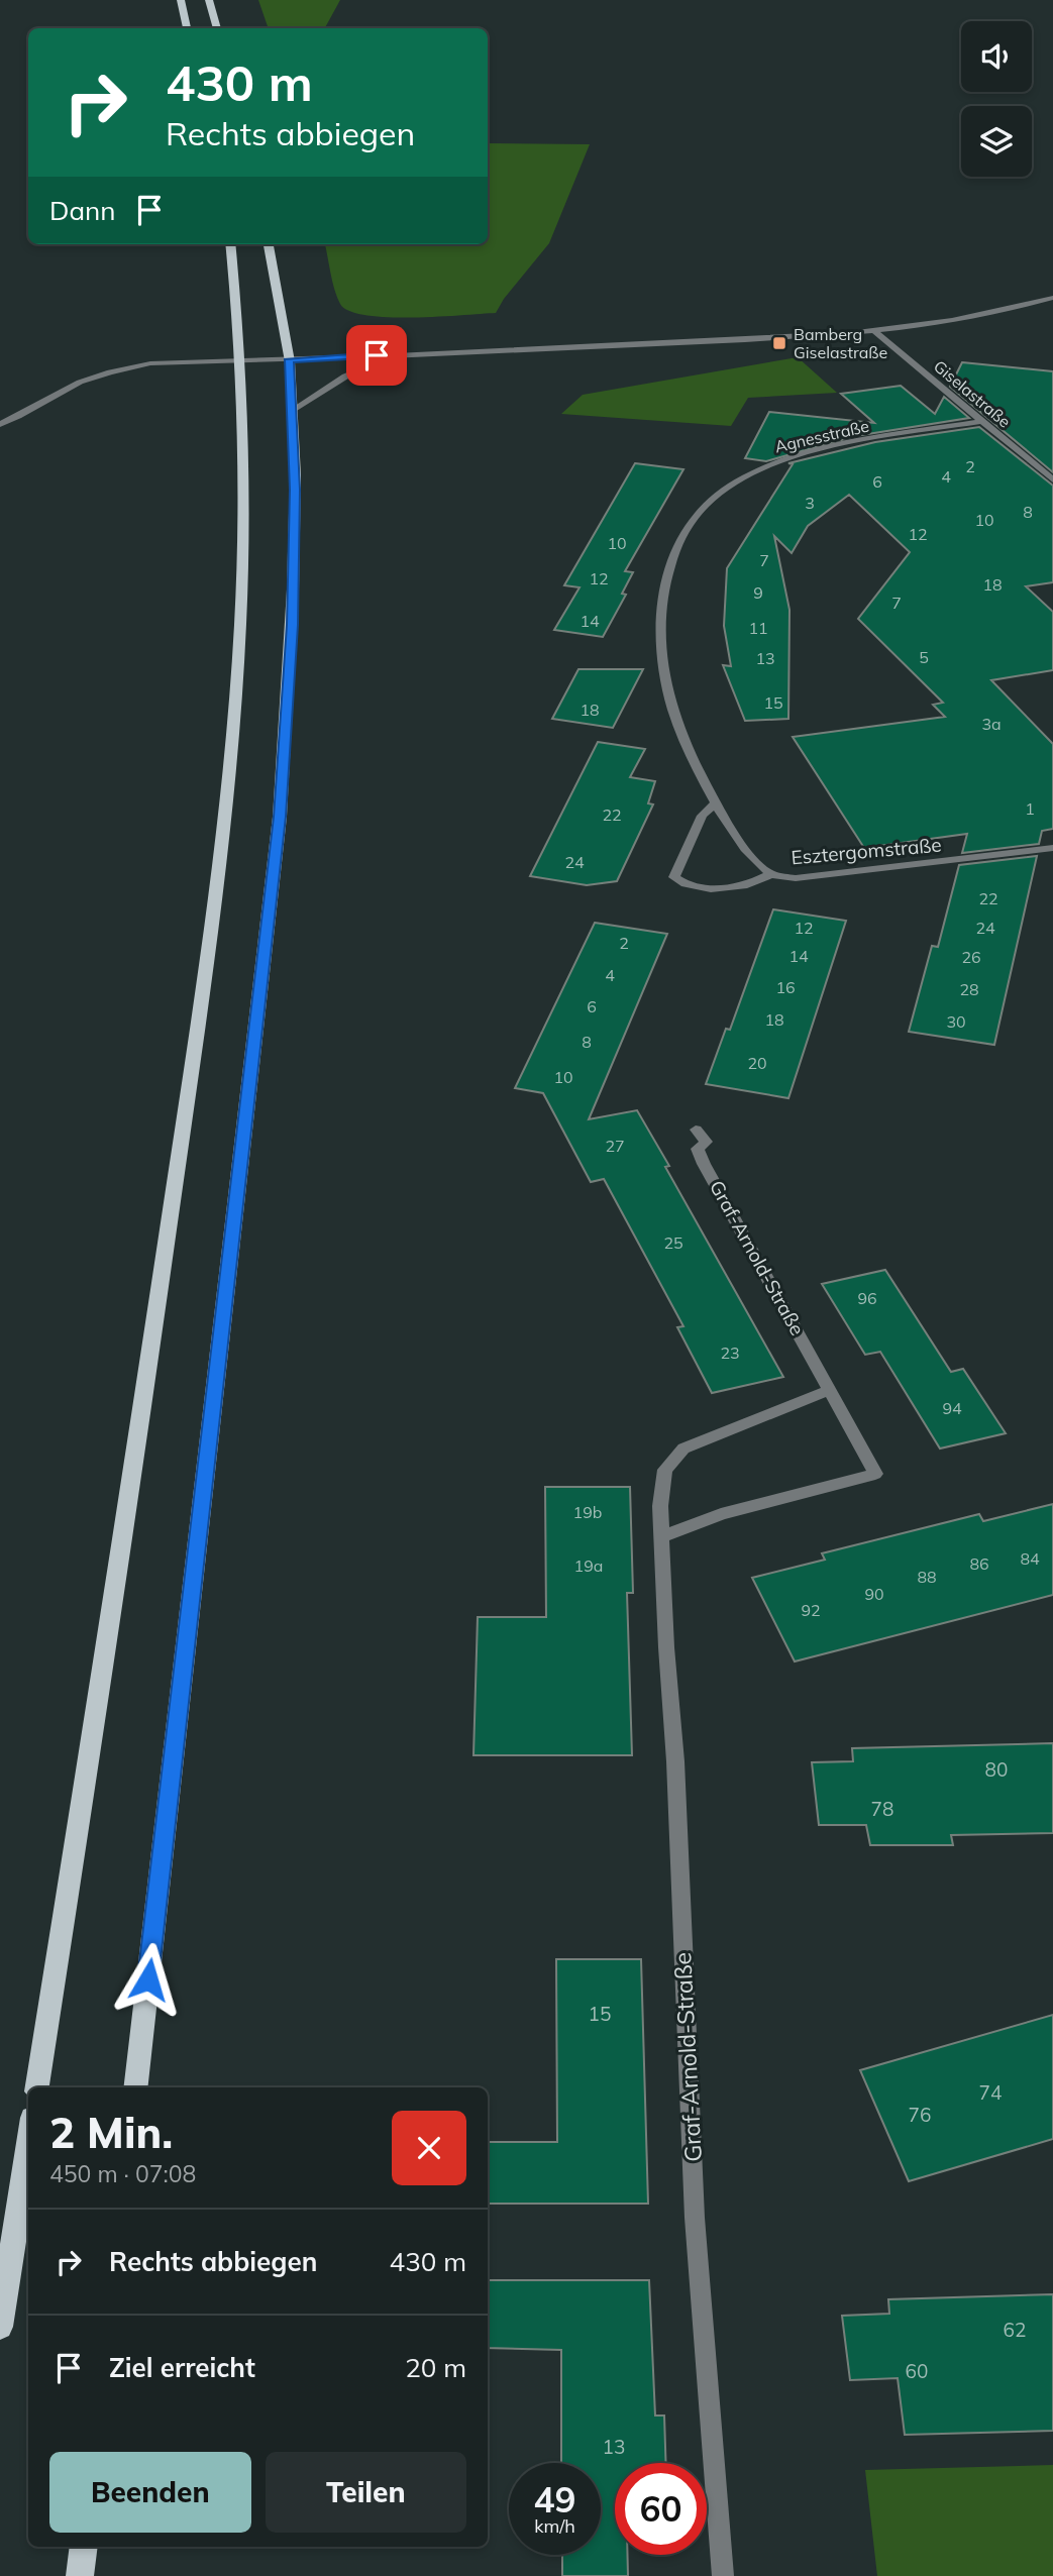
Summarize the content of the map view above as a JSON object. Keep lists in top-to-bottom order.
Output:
{
  "streets": {
    "street": [
      "Giselastraße",
      "Agnesstraße",
      "Esztergomstraße",
      "Graf-Arnold-Straße"
    ]
  },
  "crossings": [
    ["Giselastraße", "Agnesstraße"],
    ["Agnesstraße", "Esztergomstraße"]
  ],
  "places": {
    "transit": ["Bamberg Giselastraße"]
  },
  "house_numbers": [
    "2",
    "4",
    "6",
    "3",
    "8",
    "10",
    "12",
    "10",
    "7",
    "12",
    "18",
    "9",
    "7",
    "14",
    "11",
    "5",
    "13",
    "15",
    "18",
    "3a",
    "1",
    "22",
    "24",
    "22",
    "12",
    "24",
    "2",
    "14",
    "26",
    "4",
    "16",
    "28",
    "6",
    "18",
    "30",
    "8",
    "20",
    "10",
    "27",
    "25",
    "96",
    "23",
    "94",
    "19b",
    "84",
    "86",
    "19a",
    "88",
    "90",
    "92",
    "80",
    "78",
    "15",
    "74",
    "76",
    "62",
    "60",
    "13"
  ],
  "page": {
    "turn": ["430 m", "Rechts abbiegen"],
    "then": "Dann",
    "heading": ["2 Min.", "450 m · 07:08"],
    "list": [
      {
        "name": "Rechts abbiegen",
        "value": "430 m"
      },
      {
        "name": "Ziel erreicht",
        "value": "20 m"
      }
    ],
    "buttons": ["Beenden", "Teilen"],
    "speed": "49 km/h",
    "limit": "60"
  }
}
